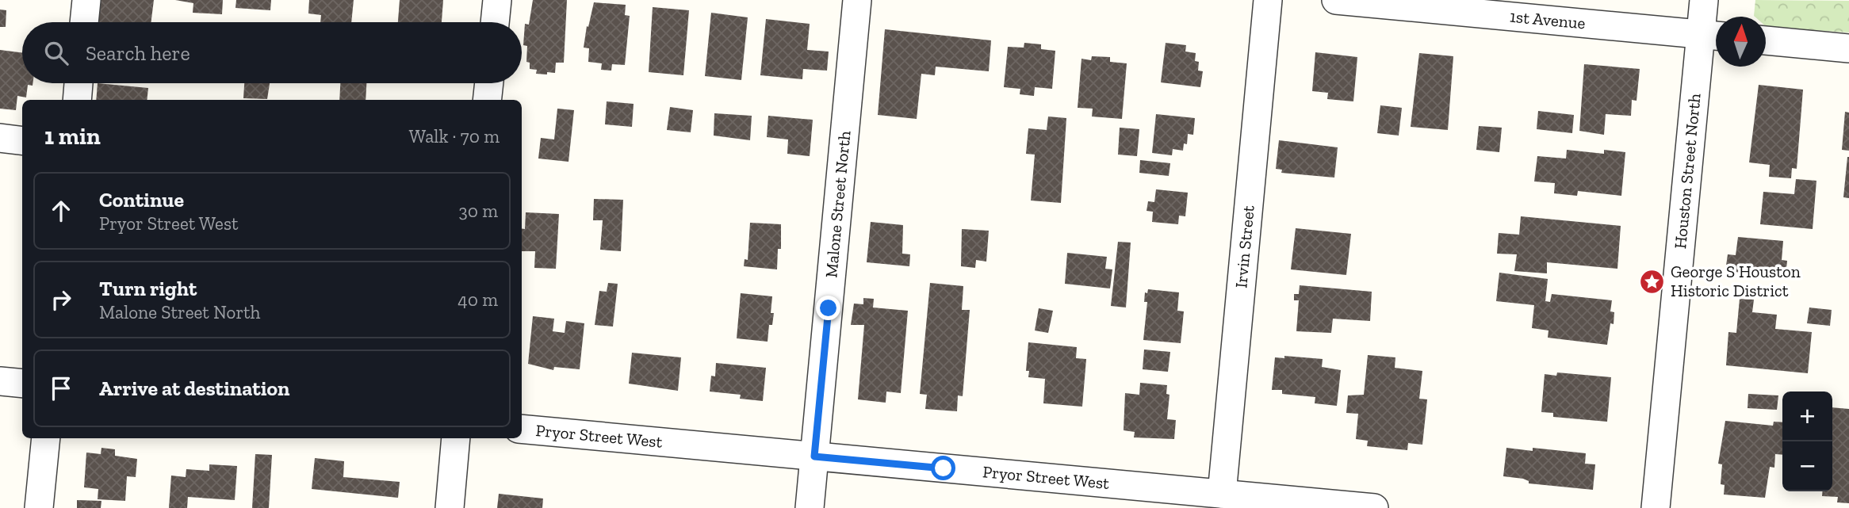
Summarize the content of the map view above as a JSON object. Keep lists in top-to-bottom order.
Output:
{
  "streets": {
    "street": [
      "1st Avenue",
      "Houston Street North",
      "Malone Street North",
      "Irvin Street",
      "Pryor Street West"
    ]
  },
  "crossings": [
    ["1st Avenue", "Houston Street North"],
    ["Malone Street North", "Pryor Street West"],
    ["Irvin Street", "Pryor Street West"]
  ],
  "places": {
    "place": ["George S Houston Historic District"]
  },
  "north": "top",
  "page": {
    "search": "Search here",
    "heading": ["1 min", "Walk · 70 m"],
    "list": [
      ["Continue", "Pryor Street West", "30 m"],
      ["Turn right", "Malone Street North", "40 m"],
      "Arrive at destination"
    ],
    "map_buttons": ["+", "−"]
  }
}
